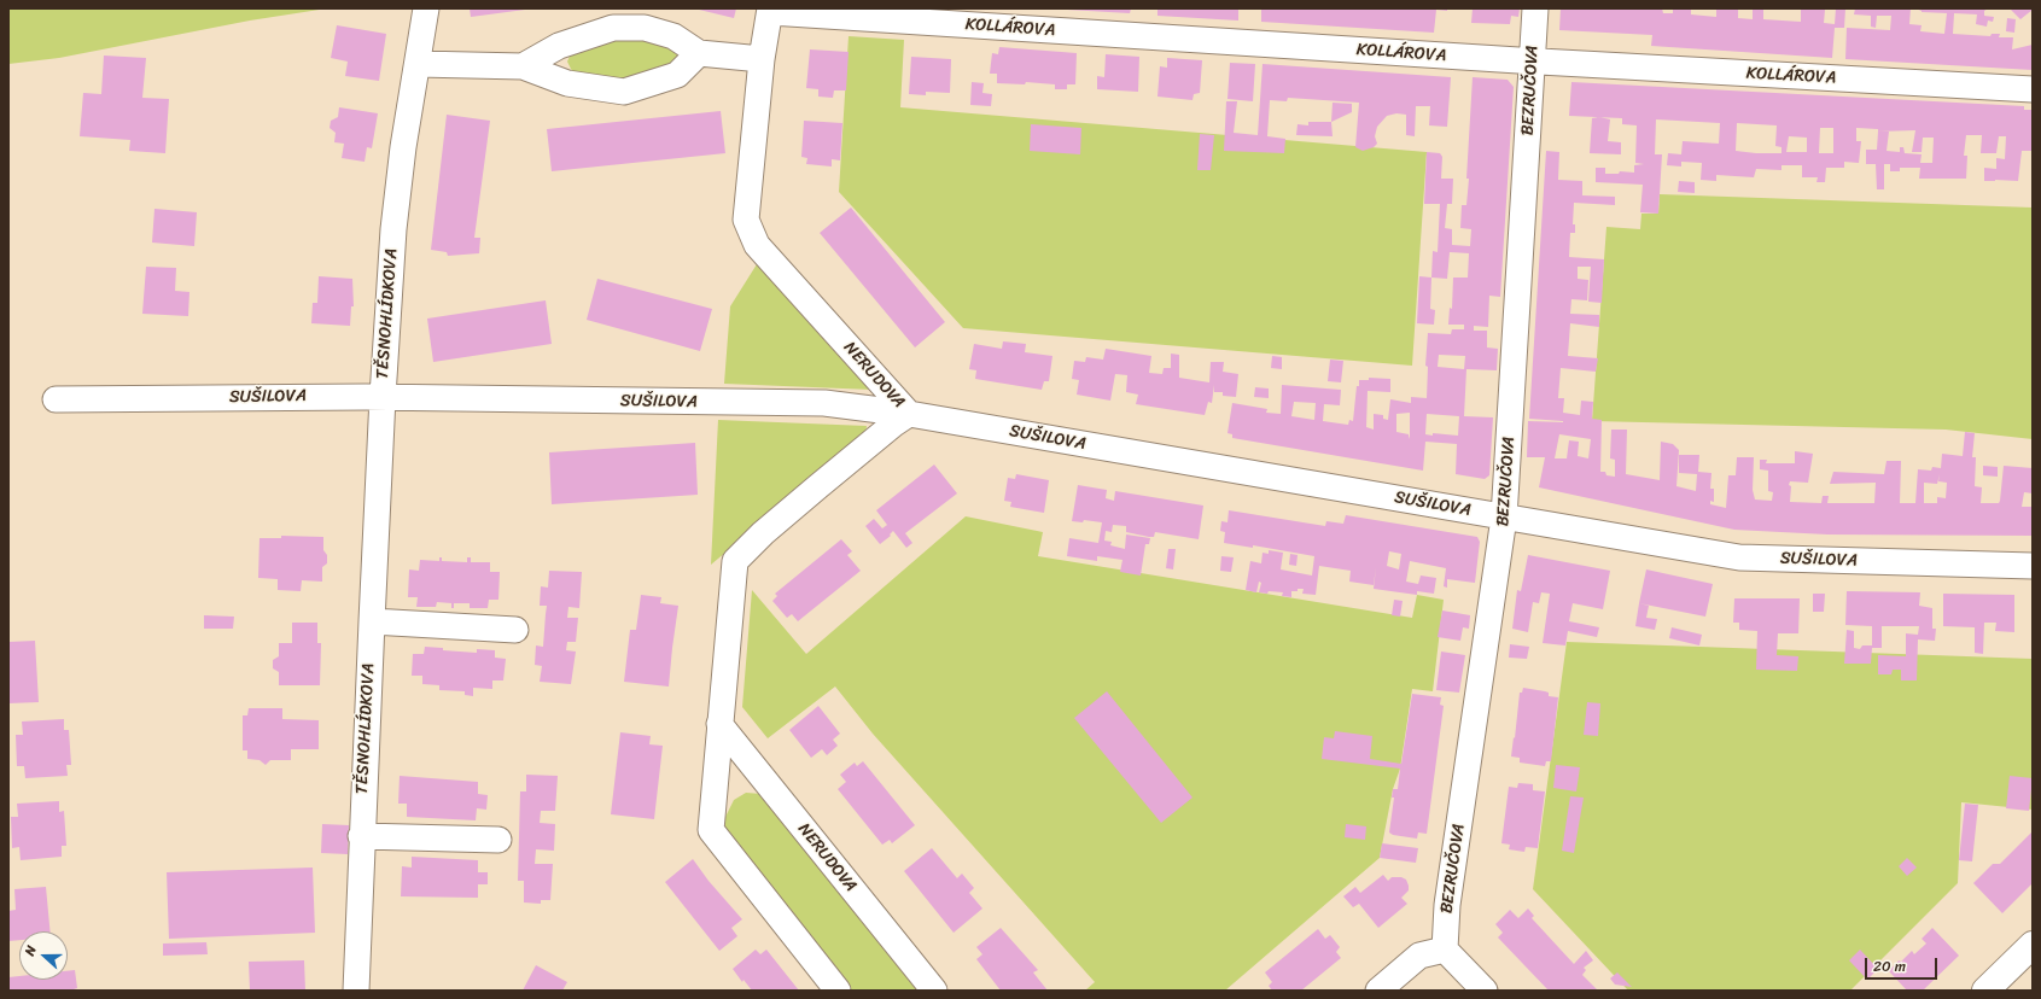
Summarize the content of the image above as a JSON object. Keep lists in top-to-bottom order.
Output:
{
  "streets": {
    "street": [
      "KOLLÁROVA",
      "BEZRUČOVA",
      "TĚSNOHLÍDKOVA",
      "NERUDOVA",
      "SUŠILOVA"
    ]
  },
  "crossings": [
    ["KOLLÁROVA", "BEZRUČOVA"],
    ["KOLLÁROVA", "NERUDOVA"],
    ["BEZRUČOVA", "SUŠILOVA"],
    ["TĚSNOHLÍDKOVA", "SUŠILOVA"],
    ["NERUDOVA", "SUŠILOVA"]
  ],
  "scale_bar": "20 m",
  "north": "left"
}
